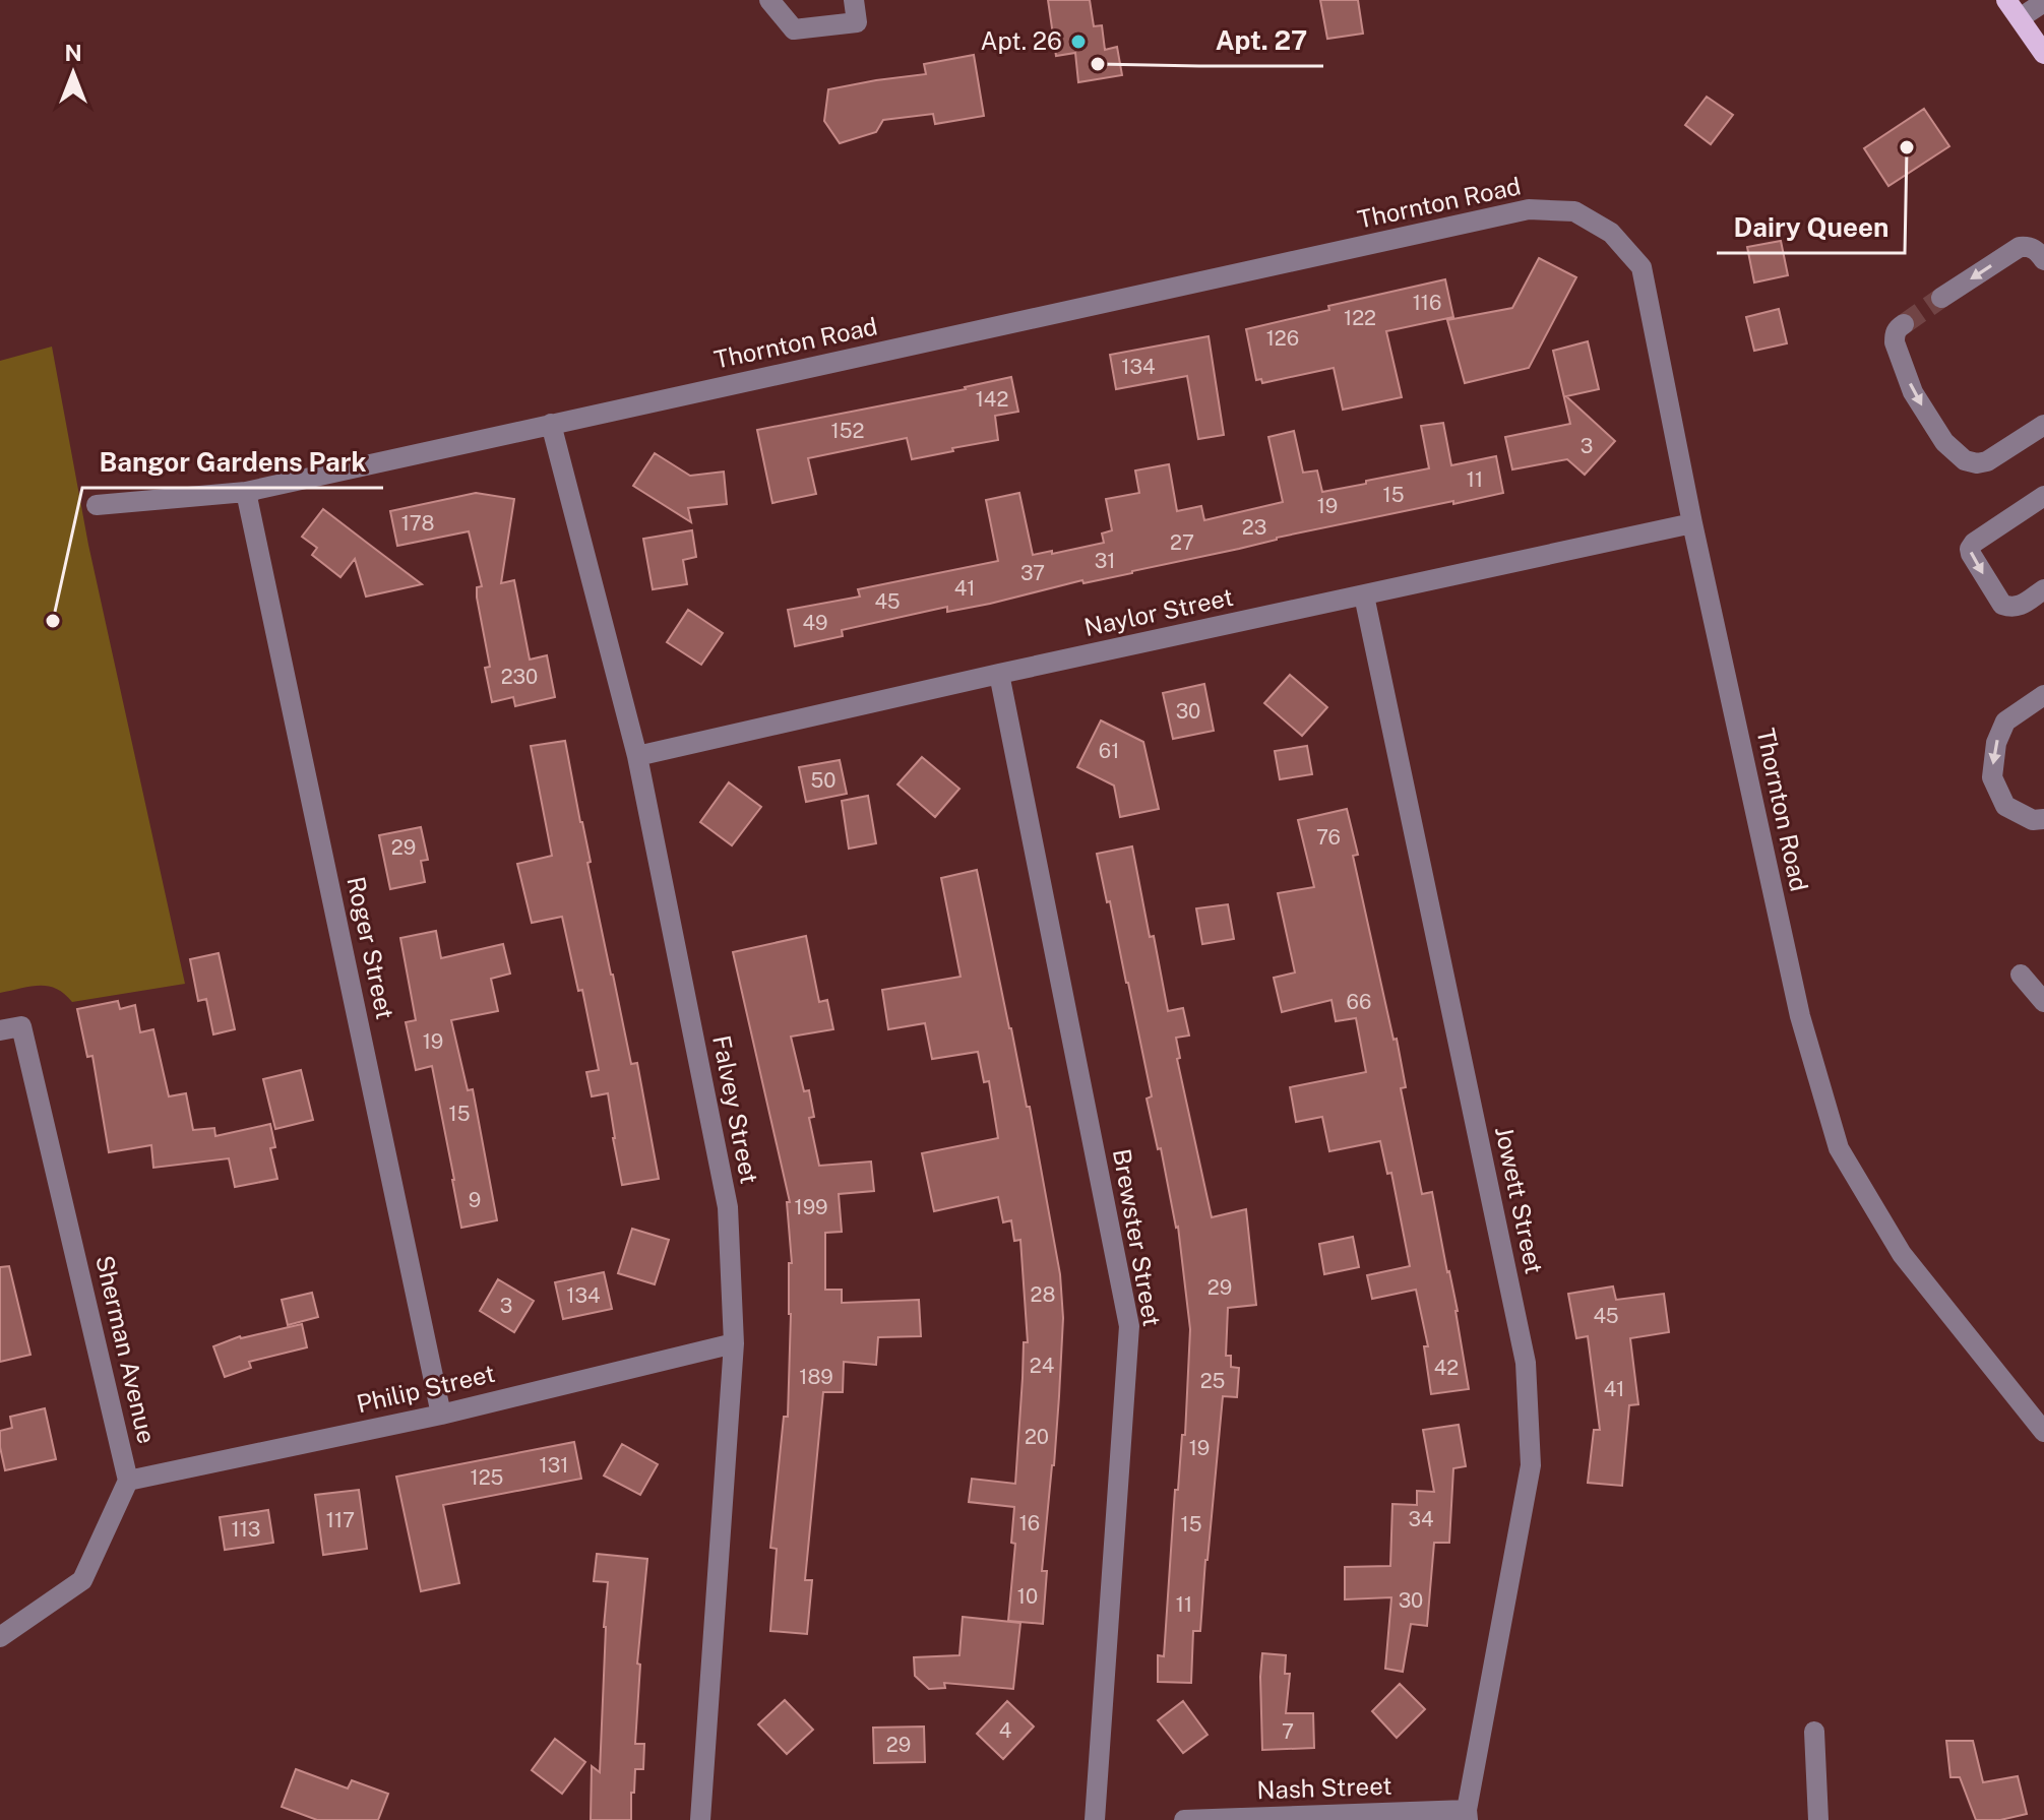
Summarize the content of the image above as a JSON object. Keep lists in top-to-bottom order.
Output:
{
  "streets": {
    "street": [
      "Thornton Road",
      "Naylor Street",
      "Roger Street",
      "Falvey Street",
      "Jowett Street",
      "Brewster Street",
      "Sherman Avenue",
      "Philip Street",
      "Nash Street"
    ]
  },
  "crossings": [
    ["Thornton Road", "Naylor Street"],
    ["Thornton Road", "Roger Street"],
    ["Thornton Road", "Falvey Street"],
    ["Naylor Street", "Falvey Street"],
    ["Naylor Street", "Jowett Street"],
    ["Naylor Street", "Brewster Street"],
    ["Roger Street", "Philip Street"],
    ["Falvey Street", "Philip Street"],
    ["Jowett Street", "Nash Street"],
    ["Sherman Avenue", "Philip Street"]
  ],
  "places": [
    "Apt. 26",
    "Apt. 27",
    "Dairy Queen",
    "Bangor Gardens Park"
  ],
  "house_numbers": [
    "116",
    "122",
    "126",
    "134",
    "142",
    "152",
    "3",
    "11",
    "15",
    "19",
    "178",
    "23",
    "27",
    "31",
    "37",
    "41",
    "45",
    "49",
    "230",
    "30",
    "61",
    "50",
    "76",
    "29",
    "66",
    "19",
    "15",
    "9",
    "199",
    "29",
    "28",
    "134",
    "3",
    "45",
    "24",
    "42",
    "189",
    "25",
    "41",
    "20",
    "19",
    "131",
    "125",
    "34",
    "117",
    "16",
    "15",
    "113",
    "10",
    "30",
    "11",
    "4",
    "7",
    "29"
  ],
  "north": "top"
}
